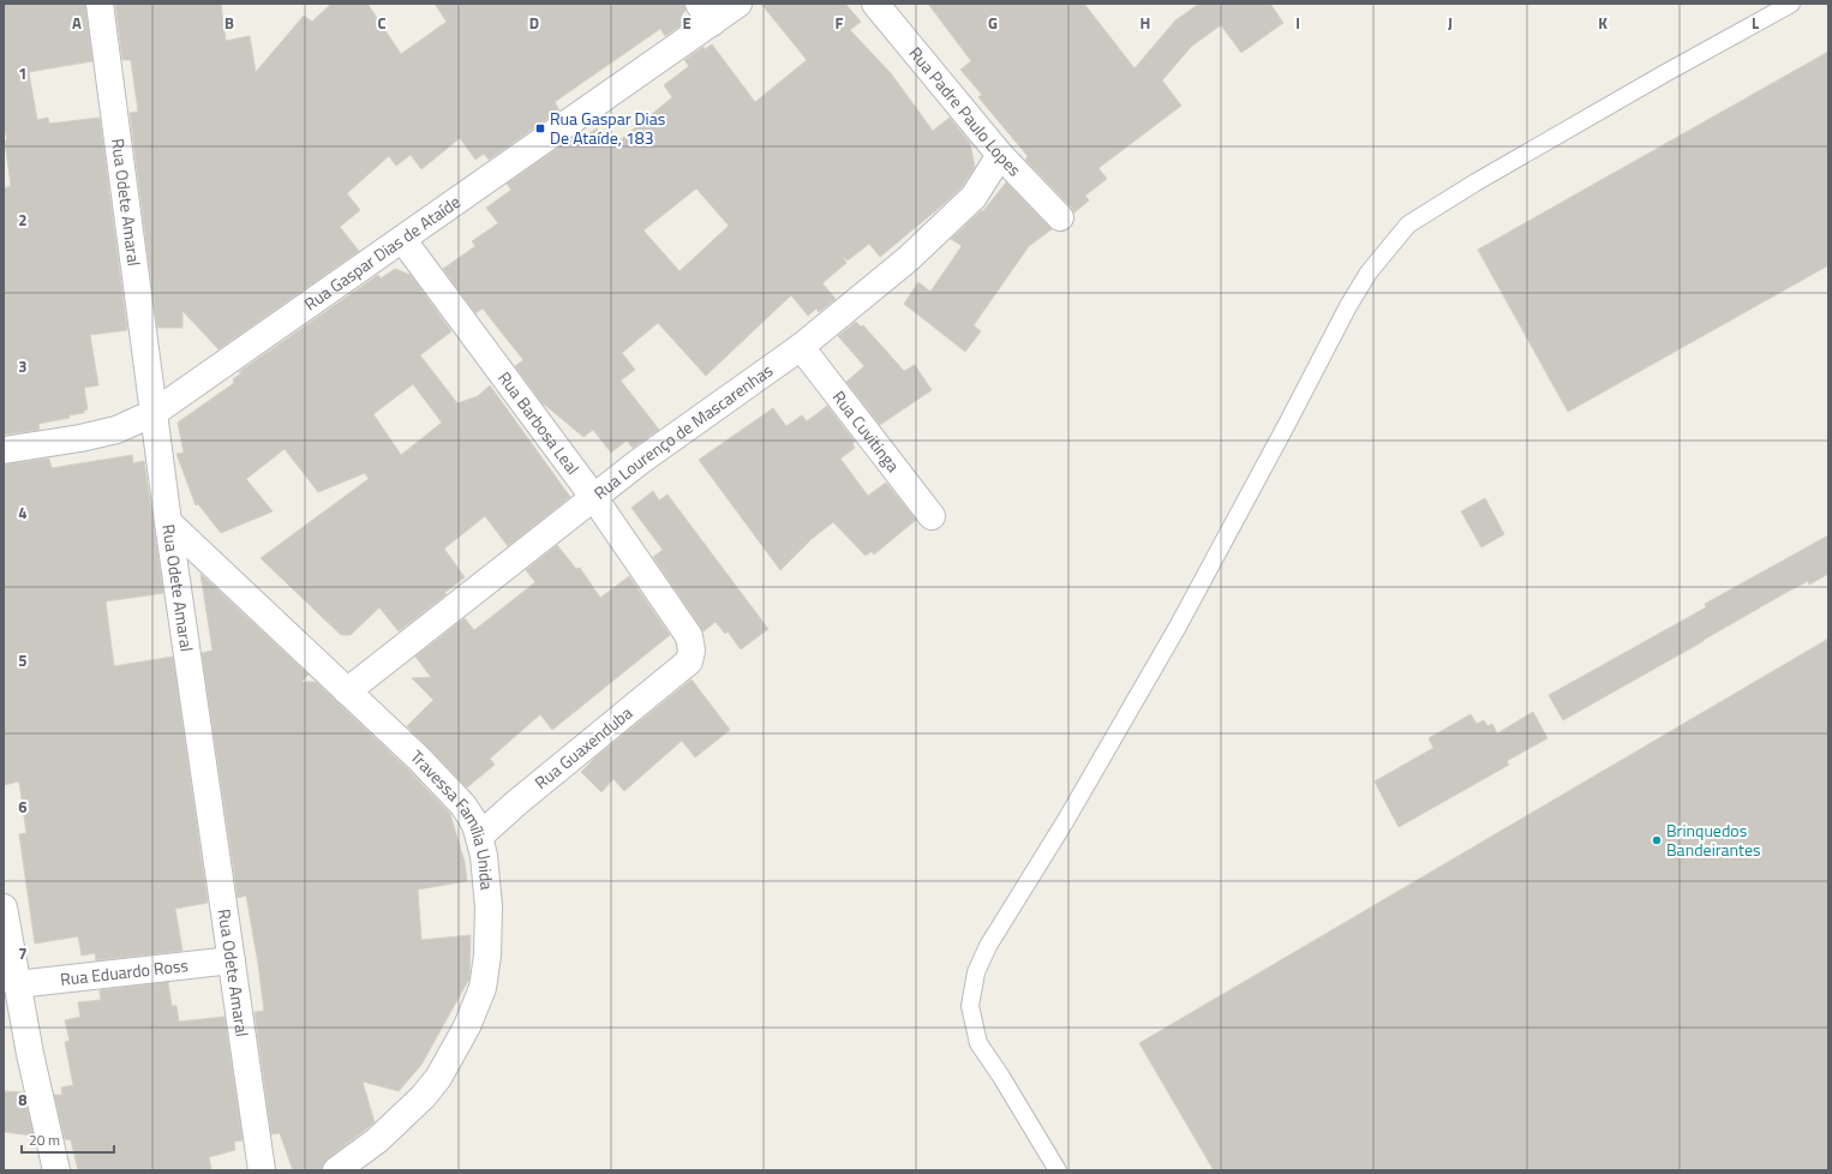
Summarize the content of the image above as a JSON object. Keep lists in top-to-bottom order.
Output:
{
  "streets": {
    "street": [
      "Rua Padre Paulo Lopes",
      "Rua Odete Amaral",
      "Rua Gaspar Dias de Ataíde",
      "Rua Barbosa Leal",
      "Rua Cuvitinga",
      "Rua Lourenço de Mascarenhas",
      "Rua Guaxenduba",
      "Travessa Família Unida",
      "Rua Eduardo Ross"
    ]
  },
  "crossings": [
    ["Rua Padre Paulo Lopes", "Rua Lourenço de Mascarenhas"],
    ["Rua Odete Amaral", "Rua Gaspar Dias de Ataíde"],
    ["Rua Odete Amaral", "Travessa Família Unida"],
    ["Rua Odete Amaral", "Rua Eduardo Ross"],
    ["Rua Gaspar Dias de Ataíde", "Rua Barbosa Leal"],
    ["Rua Barbosa Leal", "Rua Lourenço de Mascarenhas"],
    ["Rua Barbosa Leal", "Rua Guaxenduba"],
    ["Rua Cuvitinga", "Rua Lourenço de Mascarenhas"],
    ["Rua Lourenço de Mascarenhas", "Travessa Família Unida"],
    ["Rua Guaxenduba", "Travessa Família Unida"]
  ],
  "places": {
    "transit": ["Rua Gaspar Dias De Ataíde, 183"],
    "other": ["Brinquedos Bandeirantes"]
  },
  "scale_bar": "20 m",
  "grid": {
    "columns": [
      "A",
      "B",
      "C",
      "D",
      "E",
      "F",
      "G",
      "H",
      "I",
      "J",
      "K",
      "L"
    ],
    "rows": [
      "1",
      "2",
      "3",
      "4",
      "5",
      "6",
      "7",
      "8"
    ]
  }
}
